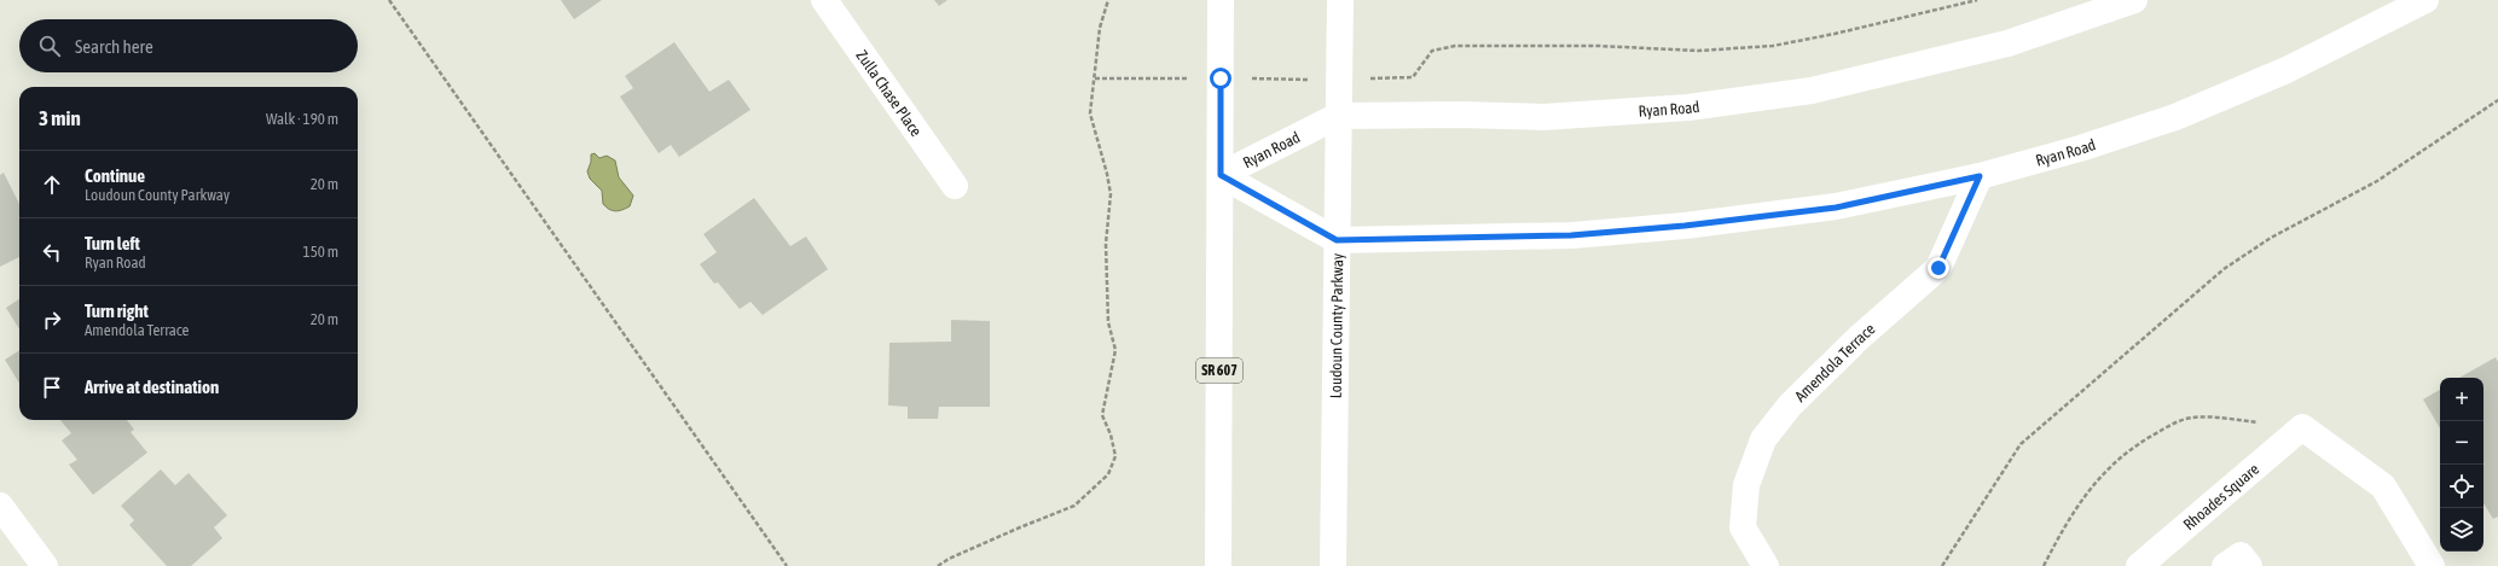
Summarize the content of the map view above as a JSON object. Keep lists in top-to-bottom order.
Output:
{
  "streets": {
    "main road": [
      "Zulla Chase Place",
      "Ryan Road",
      "Loudoun County Parkway",
      "Amendola Terrace",
      "SR 607",
      "Rhoades Square"
    ]
  },
  "crossings": [
    ["Ryan Road", "Loudoun County Parkway"],
    ["Ryan Road", "Amendola Terrace"],
    ["Ryan Road", "SR 607"]
  ],
  "page": {
    "search": "Search here",
    "heading": ["3 min", "Walk · 190 m"],
    "list": [
      ["Continue", "Loudoun County Parkway", "20 m"],
      ["Turn left", "Ryan Road", "150 m"],
      ["Turn right", "Amendola Terrace", "20 m"],
      "Arrive at destination"
    ],
    "map_buttons": ["+", "−"]
  }
}
